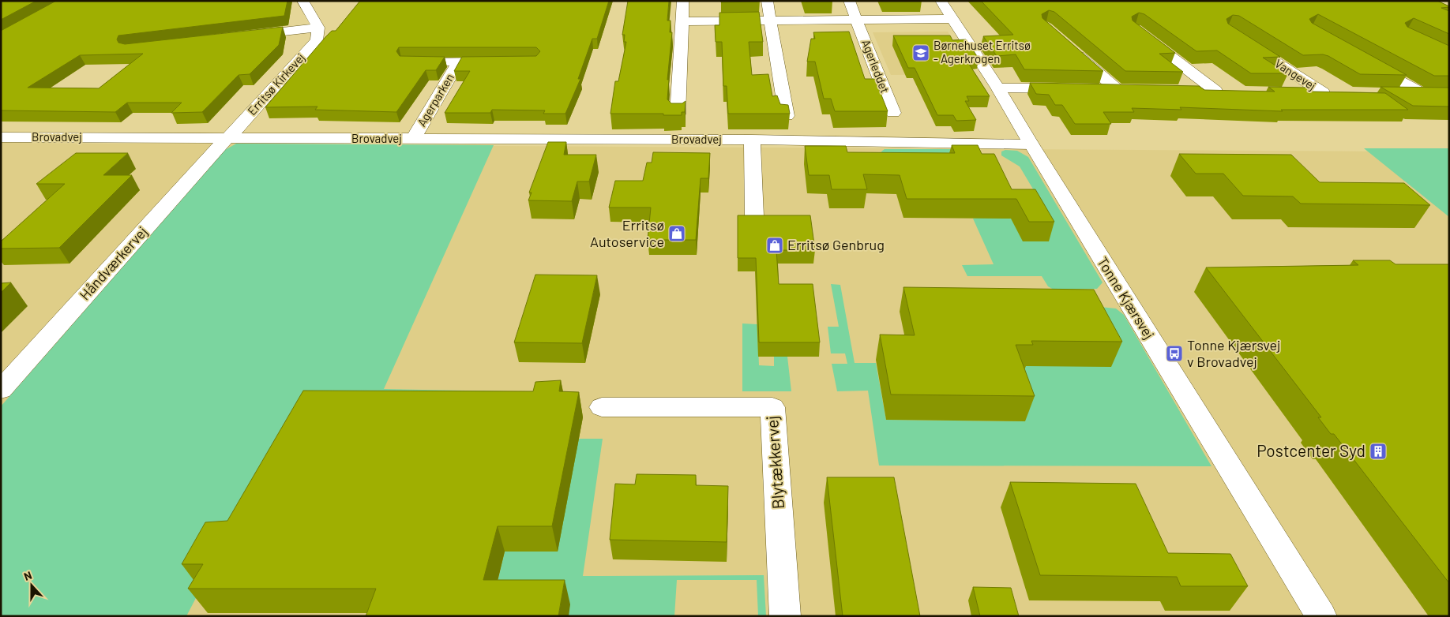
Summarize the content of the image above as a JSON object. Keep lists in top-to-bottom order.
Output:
{
  "streets": {
    "street": [
      "Agerleddet",
      "Vangevej",
      "Erritsø Kirkevej",
      "Agerparken",
      "Brovadvej",
      "Håndværkervej",
      "Tonne Kjærsvej",
      "Blytækkervej"
    ]
  },
  "crossings": [
    ["Agerleddet", "Tonne Kjærsvej"],
    ["Erritsø Kirkevej", "Brovadvej"],
    ["Erritsø Kirkevej", "Håndværkervej"],
    ["Agerparken", "Brovadvej"],
    ["Brovadvej", "Håndværkervej"],
    ["Brovadvej", "Tonne Kjærsvej"]
  ],
  "places": {
    "school or university": ["Børnehuset Erritsø - Agerkrogen"],
    "shop": ["Erritsø Autoservice", "Erritsø Genbrug"],
    "bus stop": ["Tonne Kjærsvej v Brovadvej"],
    "building": ["Postcenter Syd"]
  },
  "north": "top"
}
